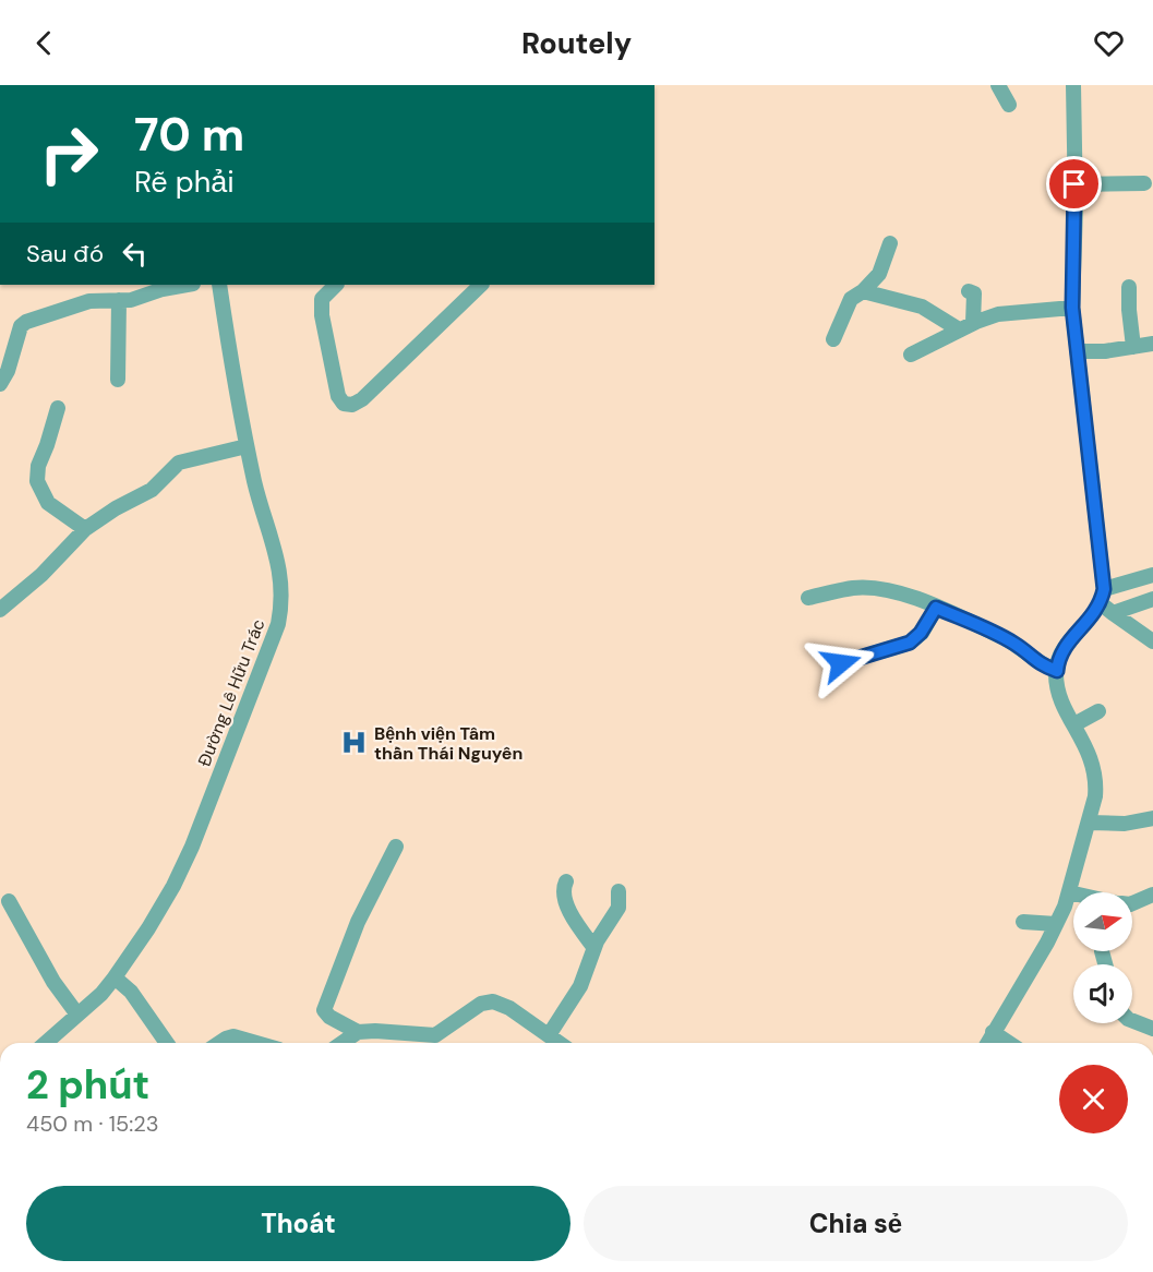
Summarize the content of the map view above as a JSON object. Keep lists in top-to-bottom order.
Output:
{
  "streets": {
    "street": ["Đường Lê Hữu Trác"]
  },
  "places": {
    "hospital": ["Bệnh viện Tâm thần Thái Nguyên"]
  },
  "north": "right",
  "page": {
    "header": "Routely",
    "turn": ["70 m", "Rẽ phải"],
    "then": "Sau đó",
    "heading": ["2 phút", "450 m · 15:23"],
    "buttons": ["Thoát", "Chia sẻ"]
  }
}
